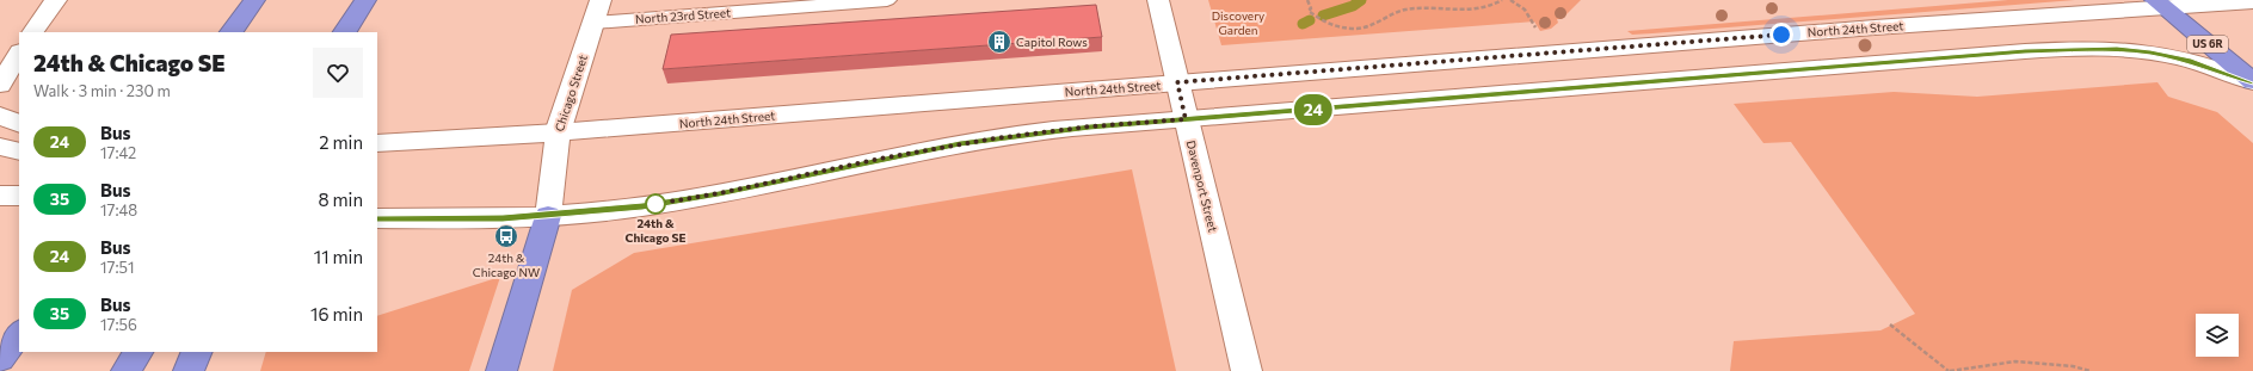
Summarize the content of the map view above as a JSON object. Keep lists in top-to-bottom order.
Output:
{
  "streets": {
    "highway": ["US 6R"],
    "main road": ["North 24th Street", "Chicago Street", "Davenport Street"],
    "lane": ["North 23rd Street"]
  },
  "crossings": [
    ["North 23rd Street", "Chicago Street"],
    ["North 24th Street", "US 6R"],
    ["North 24th Street", "Chicago Street"],
    ["North 24th Street", "Davenport Street"]
  ],
  "parks": ["Discovery Garden"],
  "places": {
    "building": ["Capitol Rows"],
    "other": ["24th & Chicago SE"],
    "bus stop": ["24th & Chicago NW"]
  },
  "lines": ["bus line 24"],
  "page": {
    "on_map": "24",
    "heading": ["24th & Chicago SE", "Walk · 3 min · 230 m"],
    "list": [
      {
        "mark": "24",
        "name": "Bus",
        "note": "17:42",
        "value": "2 min"
      },
      {
        "mark": "35",
        "name": "Bus",
        "note": "17:48",
        "value": "8 min"
      },
      {
        "mark": "24",
        "name": "Bus",
        "note": "17:51",
        "value": "11 min"
      },
      {
        "mark": "35",
        "name": "Bus",
        "note": "17:56",
        "value": "16 min"
      }
    ]
  }
}
